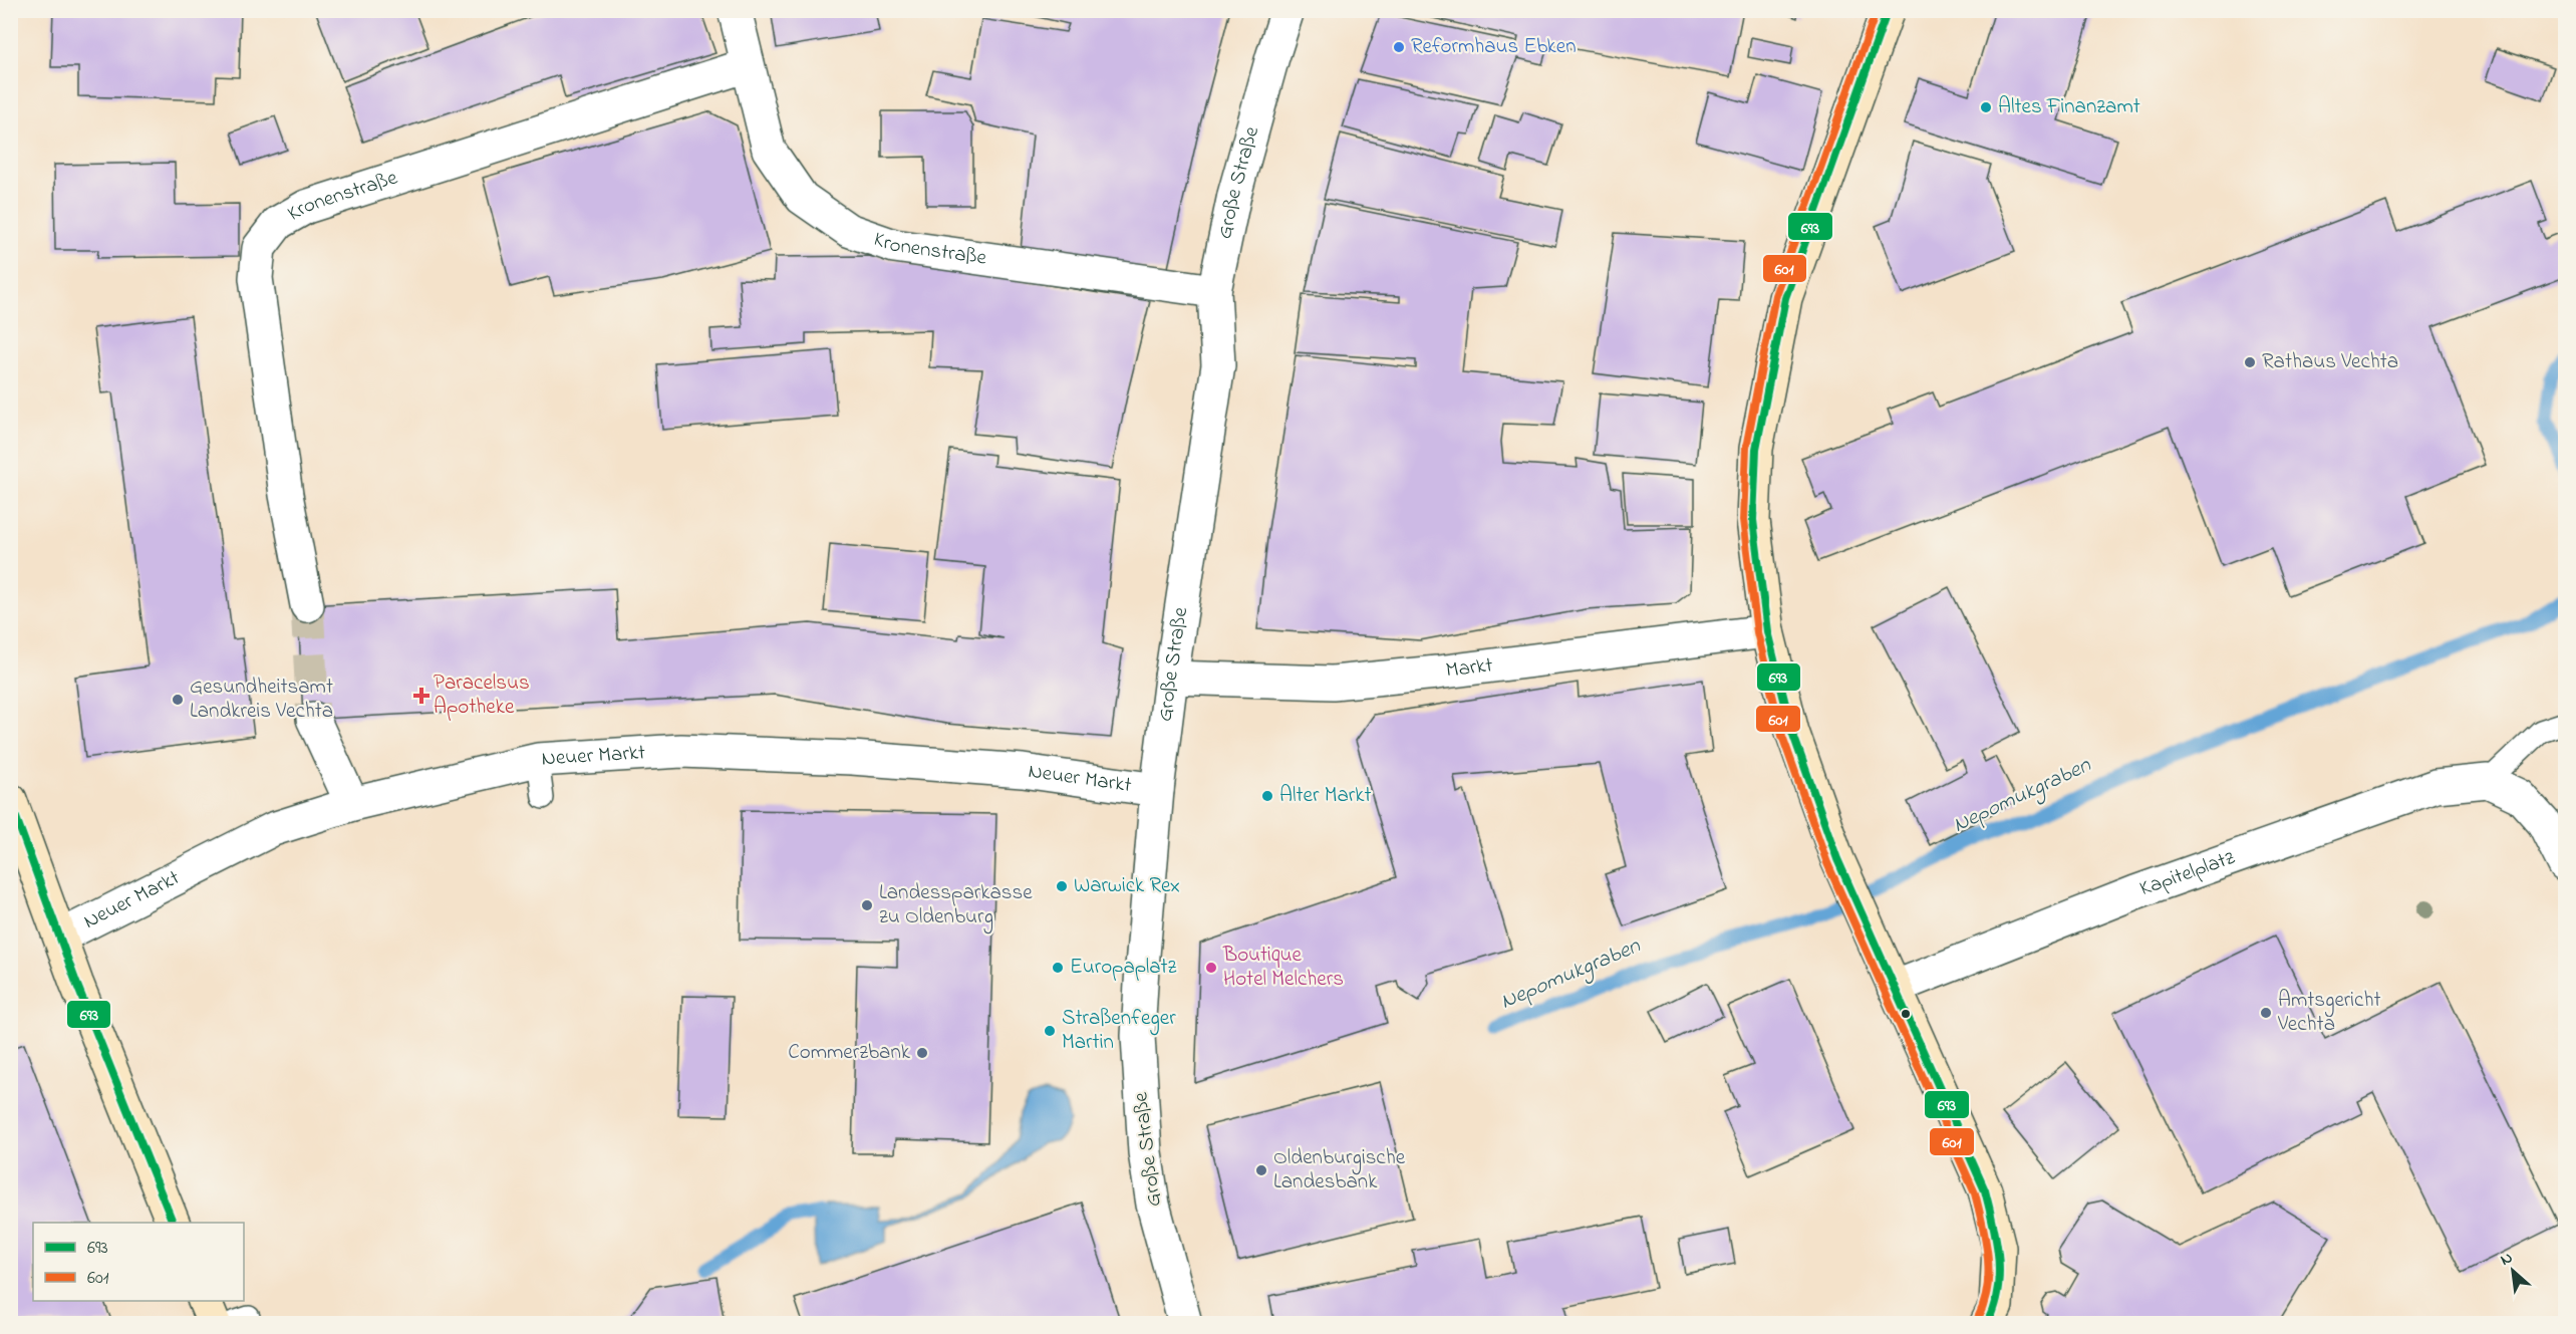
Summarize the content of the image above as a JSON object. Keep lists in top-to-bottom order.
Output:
{
  "streets": {
    "street": [
      "Große Straße",
      "Kronenstraße",
      "Markt",
      "Neuer Markt",
      "Kapitelplatz"
    ]
  },
  "crossings": [
    ["Große Straße", "Kronenstraße"],
    ["Große Straße", "Markt"],
    ["Große Straße", "Neuer Markt"]
  ],
  "water": ["Nepomukgraben"],
  "places": {
    "other": [
      "Reformhaus Ebken",
      "Altes Finanzamt",
      "Rathaus Vechta",
      "Gesundheitsamt Landkreis Vechta",
      "Alter Markt",
      "Warwick Rex",
      "Landessparkasse zu Oldenburg",
      "Europaplatz",
      "Boutique Hotel Melchers",
      "Amtsgericht Vechta",
      "Straßenfeger Martin",
      "Commerzbank",
      "Oldenburgische Landesbank"
    ],
    "health": ["Paracelsus Apotheke"]
  },
  "lines": ["transit line 693", "transit line 601"],
  "legend": ["693", "601"],
  "north": "top left"
}
